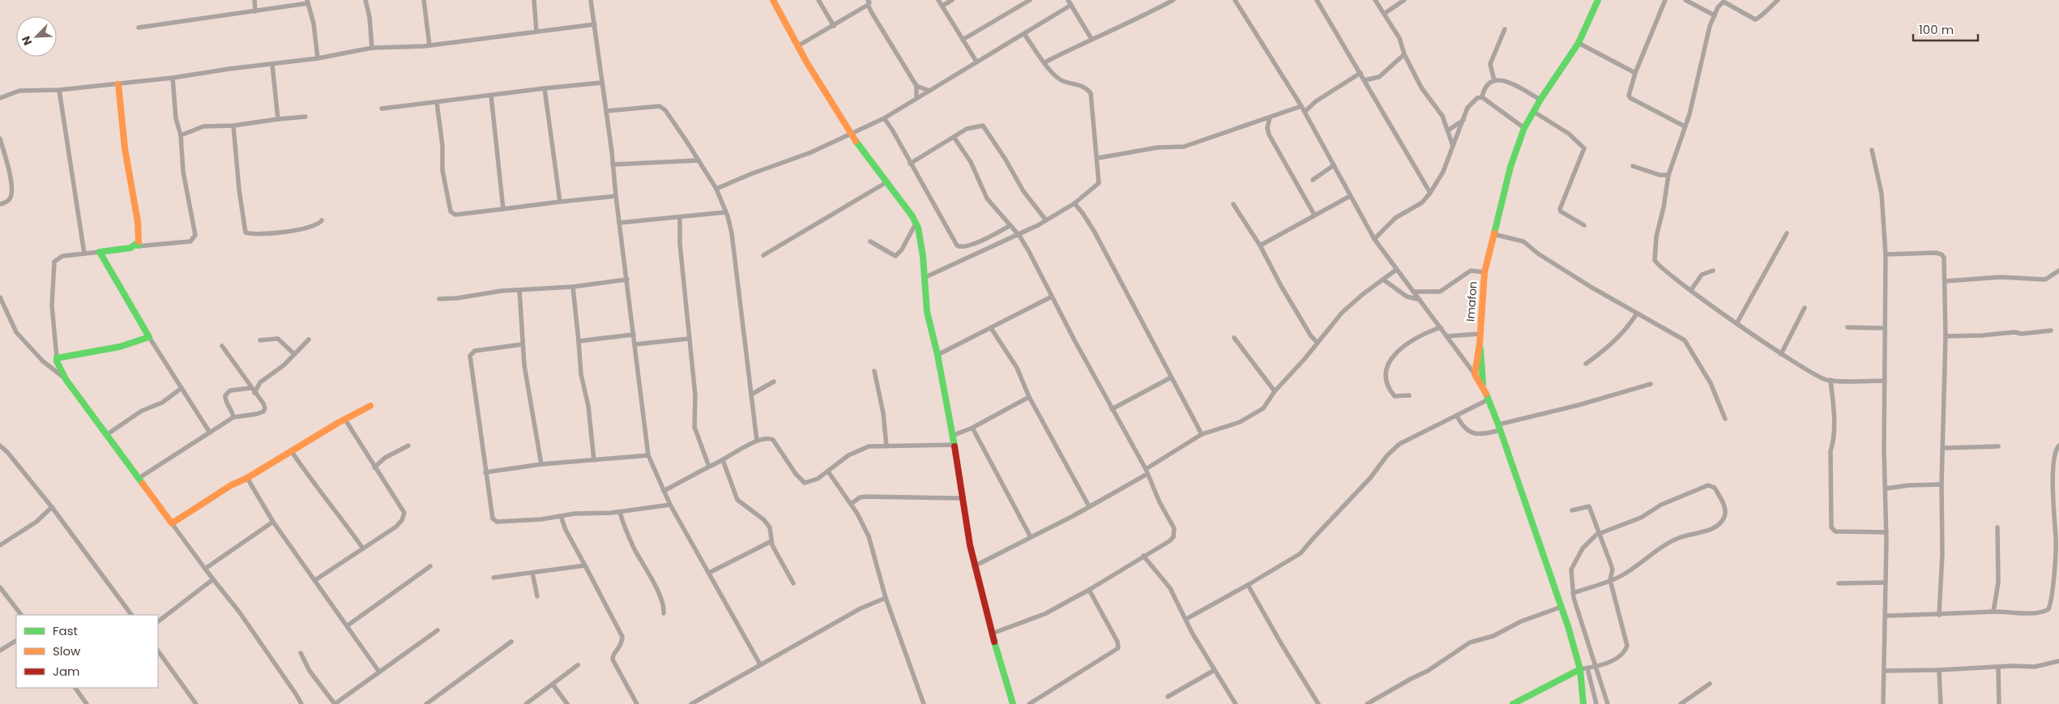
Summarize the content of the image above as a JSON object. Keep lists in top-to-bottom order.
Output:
{
  "streets": {
    "street": ["Imafon"]
  },
  "legend": ["Fast", "Slow", "Jam"],
  "scale_bar": "100 m",
  "north": "bottom left"
}
